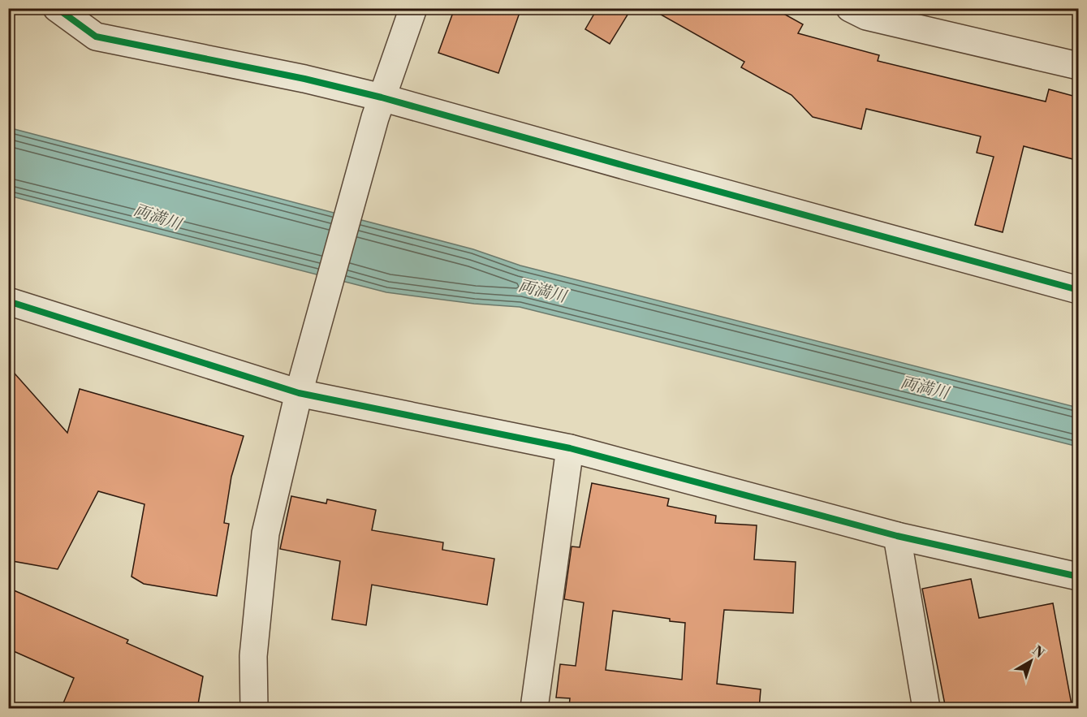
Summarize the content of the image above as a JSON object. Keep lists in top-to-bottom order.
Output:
{
  "water": ["両満川"],
  "north": "top right"
}
